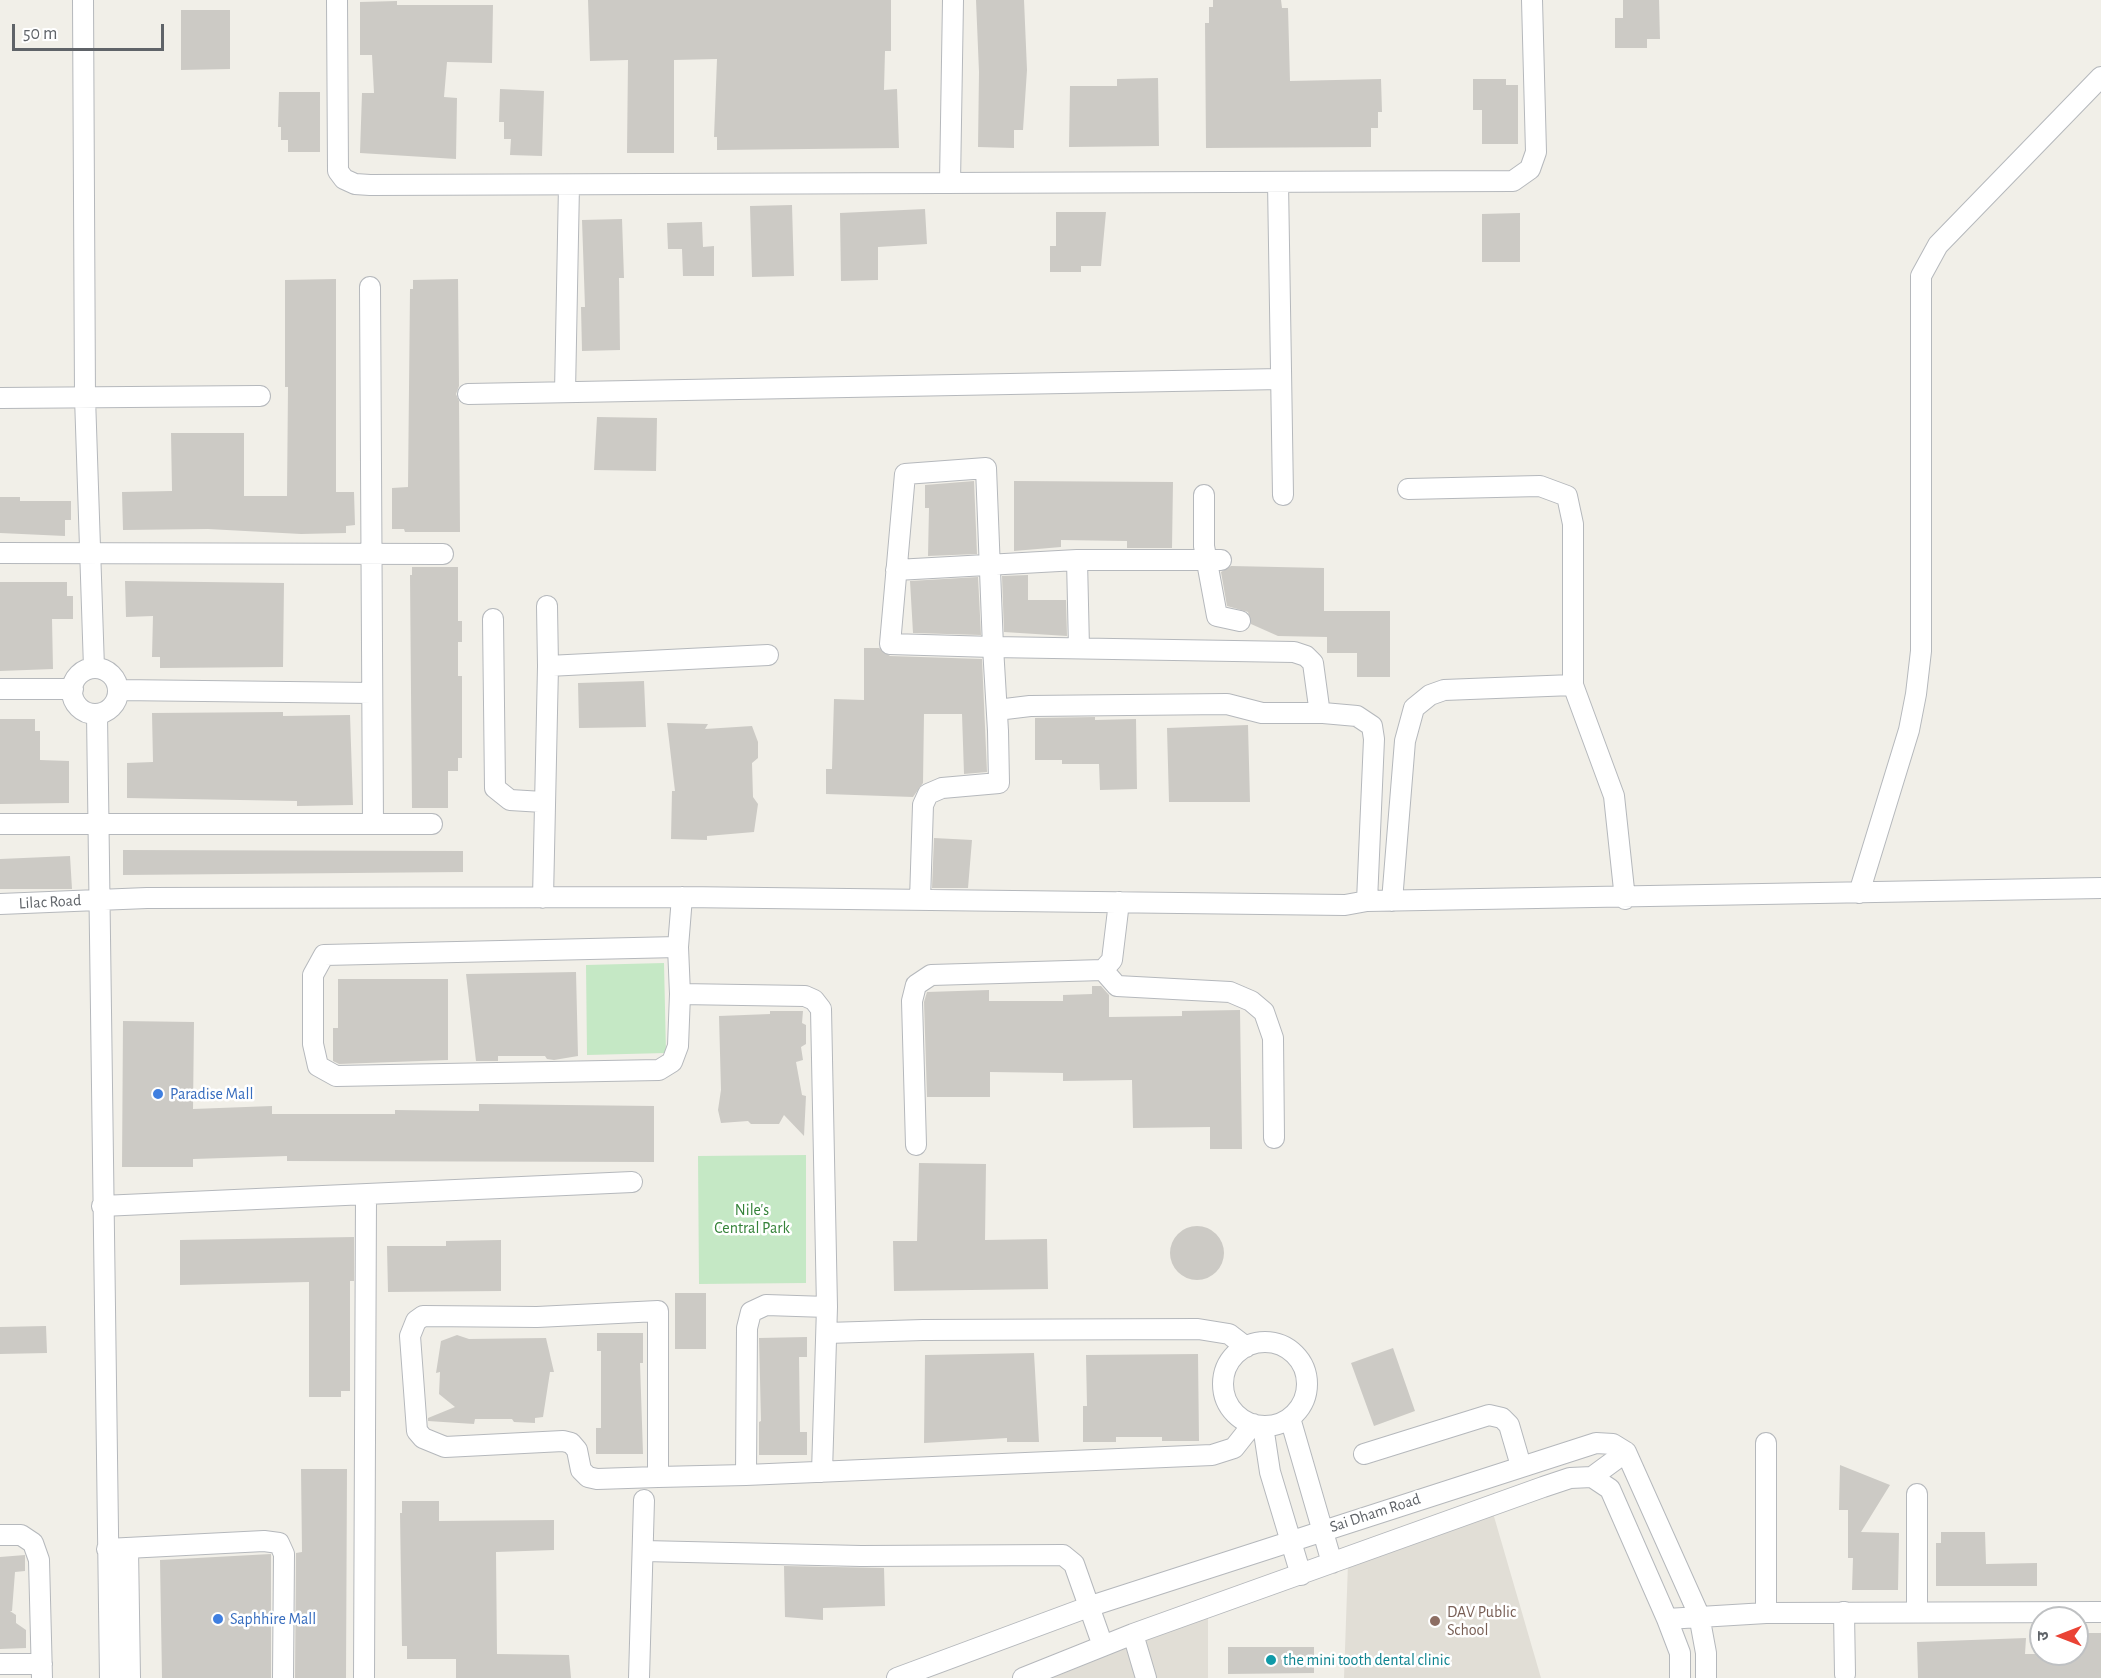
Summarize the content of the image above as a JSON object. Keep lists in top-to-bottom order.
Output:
{
  "streets": {
    "street": ["Lilac Road", "Sai Dham Road"]
  },
  "parks": ["Nile's Central Park"],
  "places": [
    "Paradise Mall",
    "Saphhire Mall",
    "DAV Public School",
    "the mini tooth dental clinic"
  ],
  "scale_bar": "50 m",
  "north": "left"
}
